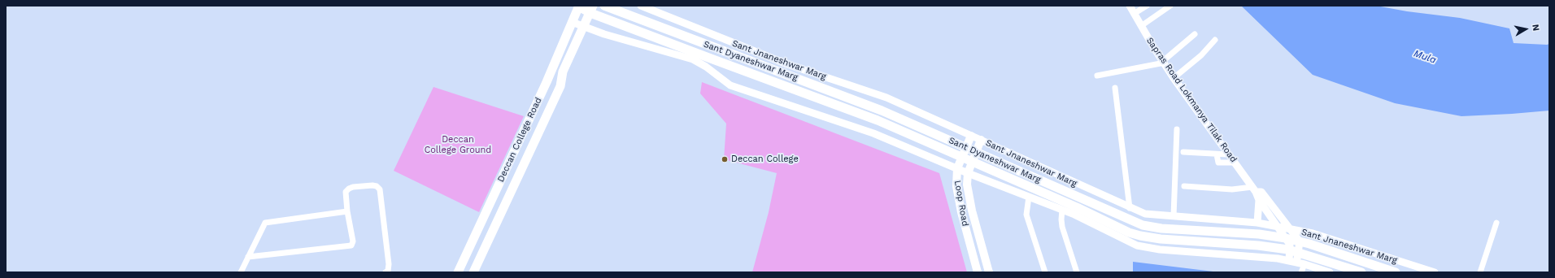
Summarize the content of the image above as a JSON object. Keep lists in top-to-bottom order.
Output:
{
  "streets": {
    "main road": ["Sant Dyaneshwar Marg", "Deccan College Road", "Loop Road"],
    "street": ["Sant Jnaneshwar Marg", "Sapras Road Lokmanya Tilak Road"]
  },
  "crossings": [
    ["Sant Jnaneshwar Marg", "Sapras Road Lokmanya Tilak Road"],
    ["Sant Jnaneshwar Marg", "Loop Road"],
    ["Sant Dyaneshwar Marg", "Sapras Road Lokmanya Tilak Road"],
    ["Sant Dyaneshwar Marg", "Deccan College Road"],
    ["Sant Dyaneshwar Marg", "Loop Road"]
  ],
  "water": ["Mula"],
  "parks": ["Deccan College Ground"],
  "places": ["Deccan College"],
  "north": "right"
}
